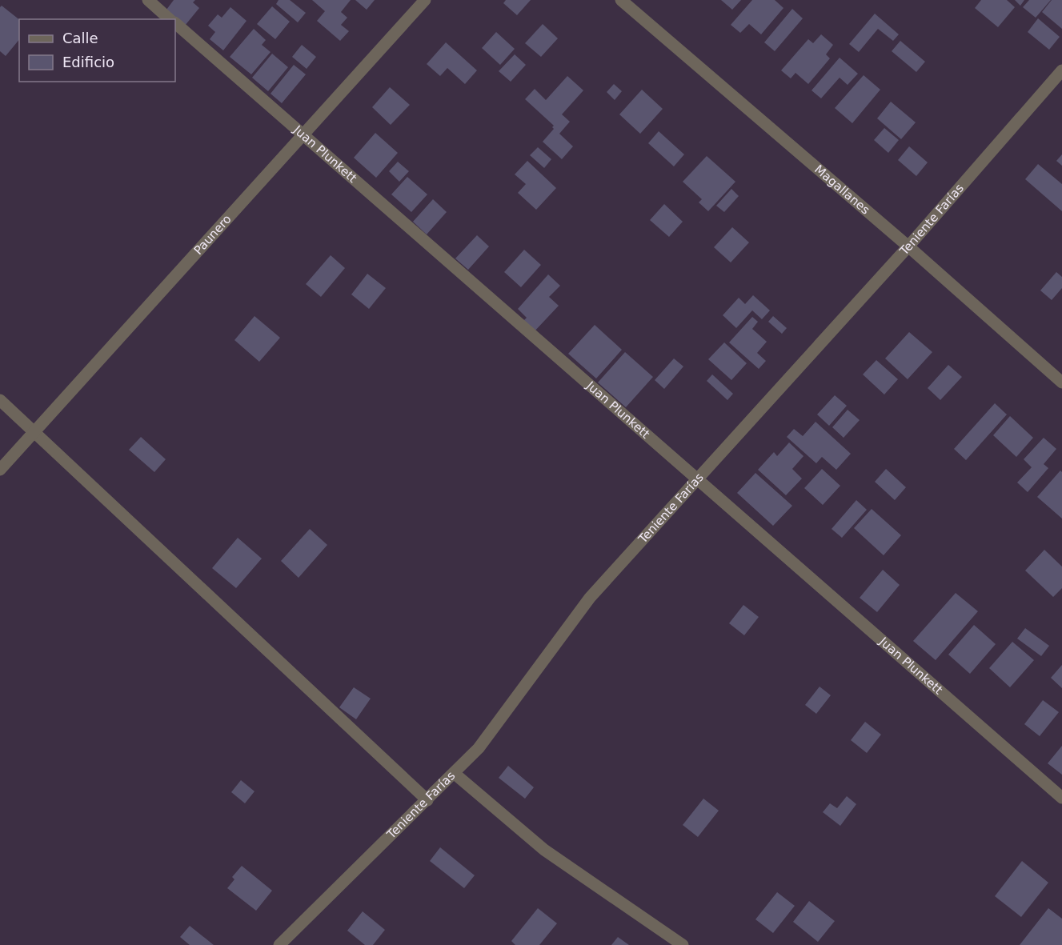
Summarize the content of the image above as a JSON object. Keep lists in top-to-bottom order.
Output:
{
  "streets": {
    "street": [
      "Juan Plunkett",
      "Magallanes",
      "Teniente Farías",
      "Paunero"
    ]
  },
  "crossings": [
    ["Juan Plunkett", "Teniente Farías"],
    ["Juan Plunkett", "Paunero"],
    ["Magallanes", "Teniente Farías"]
  ],
  "legend": ["Calle", "Edificio"]
}
